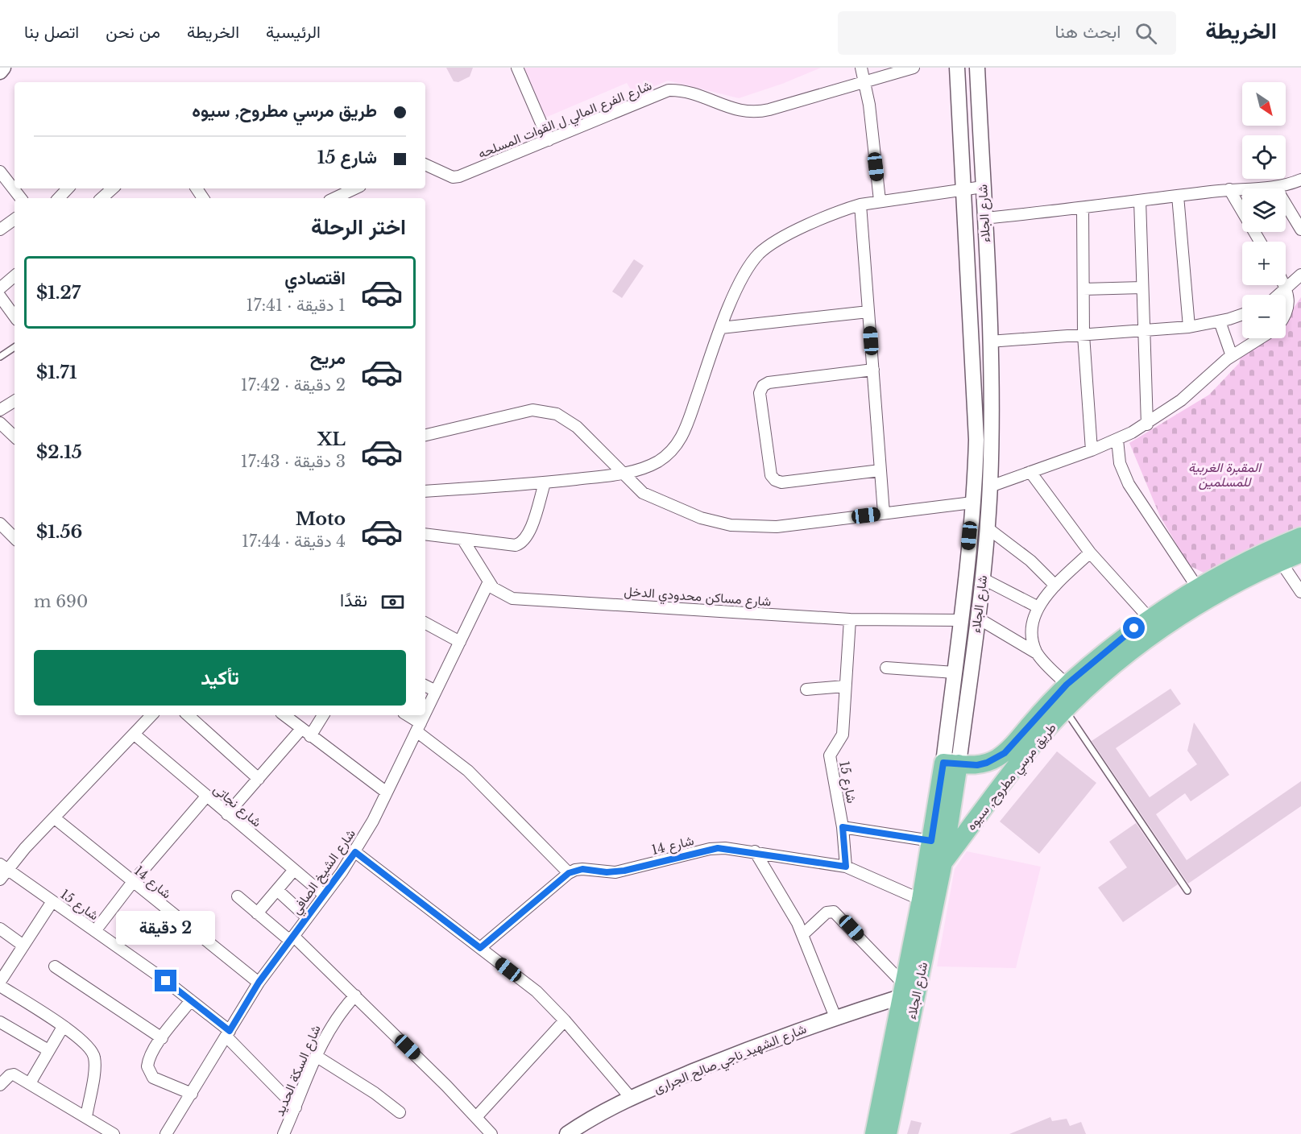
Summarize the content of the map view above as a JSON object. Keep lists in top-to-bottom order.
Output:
{
  "streets": {
    "main road": ["شارع الجلاء", "طريق مرسي مطروح, سيوه"],
    "street": [
      "شارع الفرع المالي ل القوات المسلحه",
      "شارع مساكن محدودي الدخل",
      "شارع 15",
      "شارع نجاتى",
      "شارع 14",
      "شارع الشيخ الصافي",
      "شارع الشهيد ناجي صالح الجرارى",
      "شارع السكة الحديد"
    ]
  },
  "crossings": [
    ["شارع الجلاء", "شارع مساكن محدودي الدخل"],
    ["شارع الجلاء", "طريق مرسي مطروح, سيوه"],
    ["شارع الجلاء", "شارع 14"],
    ["شارع الجلاء", "شارع الشهيد ناجي صالح الجرارى"],
    ["شارع مساكن محدودي الدخل", "شارع 15"],
    ["شارع مساكن محدودي الدخل", "شارع الشيخ الصافي"],
    ["شارع 15", "شارع 14"],
    ["شارع 15", "شارع الشيخ الصافي"],
    ["شارع 15", "شارع السكة الحديد"],
    ["شارع نجاتى", "شارع الشيخ الصافي"],
    ["شارع 14", "شارع الشيخ الصافي"]
  ],
  "parks": ["المقبرة الغربية للمسلمين"],
  "north": "bottom right",
  "page": {
    "header": "الخريطة",
    "search": "ابحث هنا",
    "nav": [
      "الرئيسية",
      "الخريطة",
      "من نحن",
      "اتصل بنا"
    ],
    "map_buttons": ["+", "−"],
    "banner": ["طريق مرسي مطروح, سيوه", "شارع 15"],
    "heading": "اختر الرحلة",
    "list": [
      {
        "name": "اقتصادي",
        "note": "1 دقيقة · 17:41",
        "value": "$1.27"
      },
      {
        "name": "مريح",
        "note": "2 دقيقة · 17:42",
        "value": "$1.71"
      },
      {
        "name": "XL",
        "note": "3 دقيقة · 17:43",
        "value": "$2.15"
      },
      {
        "name": "Moto",
        "note": "4 دقيقة · 17:44",
        "value": "$1.56"
      }
    ],
    "pay": ["نقدًا", "690 m"],
    "buttons": "تأكيد",
    "bubble": "2 دقيقة"
  }
}
